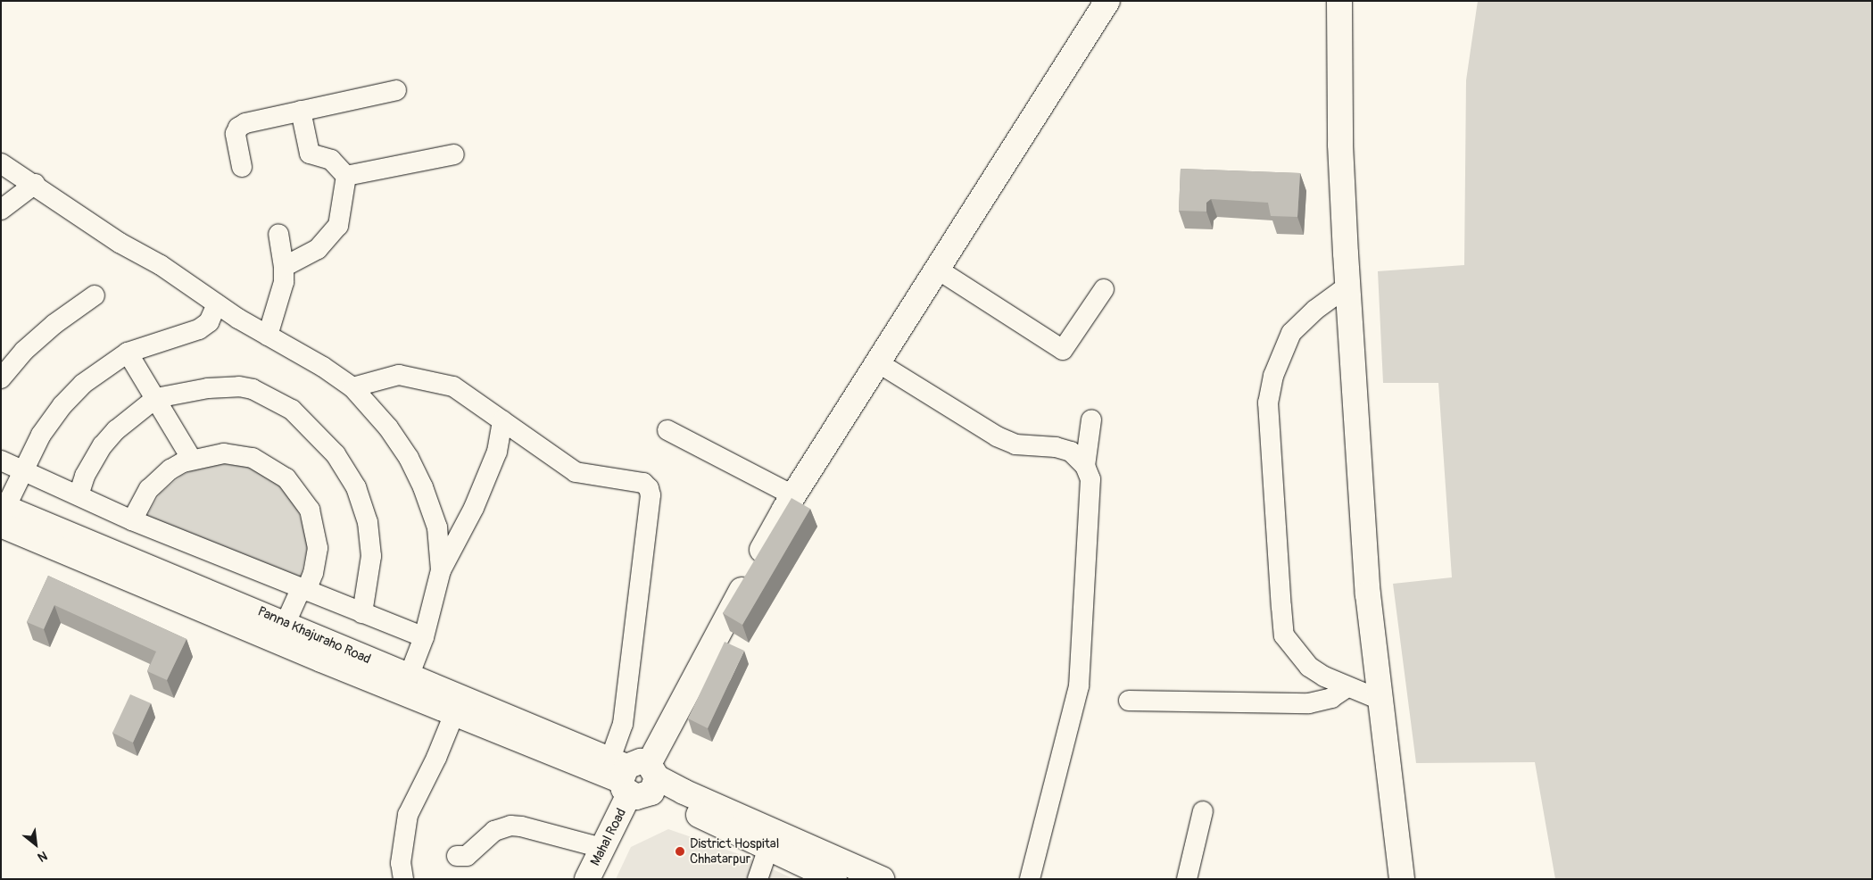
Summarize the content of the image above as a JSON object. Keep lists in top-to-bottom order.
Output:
{
  "streets": {
    "main road": ["Panna Khajuraho Road", "Mahal Road"]
  },
  "crossings": [
    ["Panna Khajuraho Road", "Mahal Road"]
  ],
  "places": ["District Hospital Chhatarpur"],
  "north": "bottom right"
}
